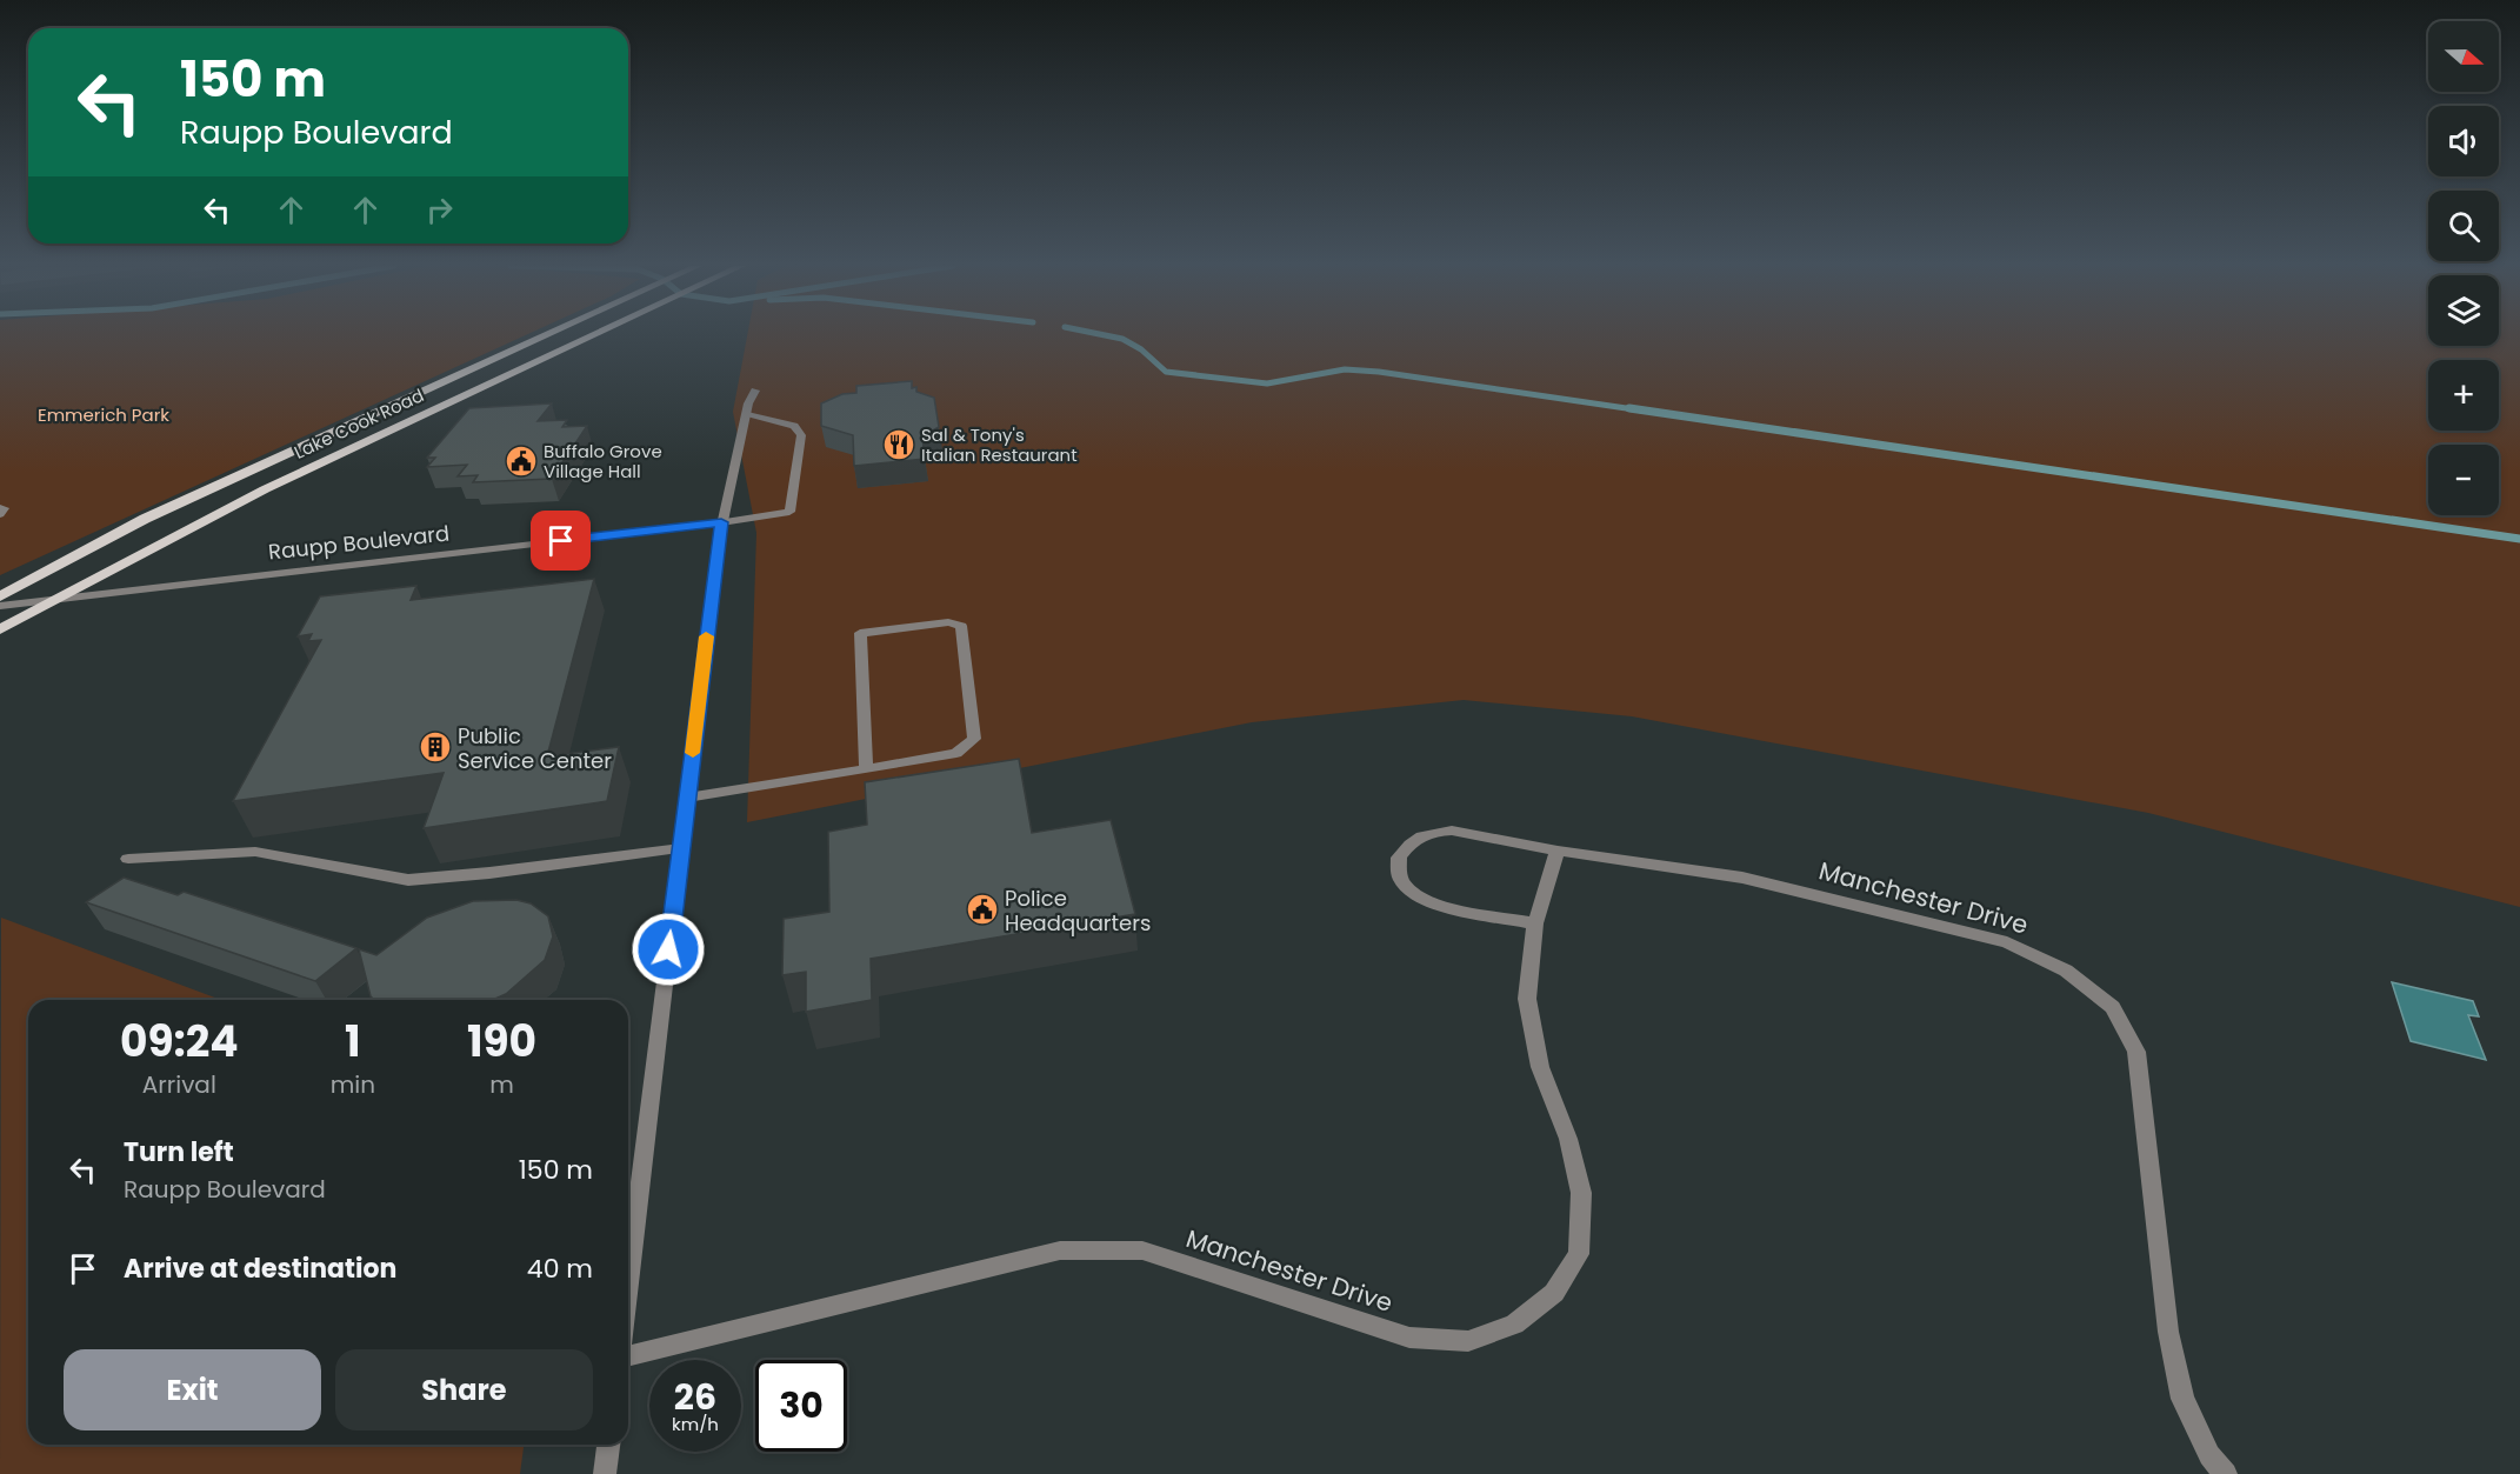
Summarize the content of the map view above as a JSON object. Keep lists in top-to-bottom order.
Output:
{
  "streets": {
    "main road": ["Lake Cook Road"],
    "street": ["Raupp Boulevard", "Manchester Drive"]
  },
  "crossings": [
    ["Lake Cook Road", "Raupp Boulevard"]
  ],
  "parks": ["Emmerich Park"],
  "places": {
    "restaurant": ["Sal & Tony's Italian Restaurant"],
    "public building": ["Buffalo Grove Village Hall", "Police Headquarters"],
    "building": ["Public Service Center"]
  },
  "north": "right",
  "page": {
    "map_buttons": ["+", "−"],
    "turn": ["150 m", "Raupp Boulevard"],
    "eta": [
      "09:24",
      "Arrival",
      "1",
      "min",
      "190",
      "m"
    ],
    "list": [
      {
        "name": "Turn left",
        "note": "Raupp Boulevard",
        "value": "150 m"
      },
      {
        "name": "Arrive at destination",
        "value": "40 m"
      }
    ],
    "buttons": ["Exit", "Share"],
    "speed": "26 km/h",
    "limit": "30"
  }
}
